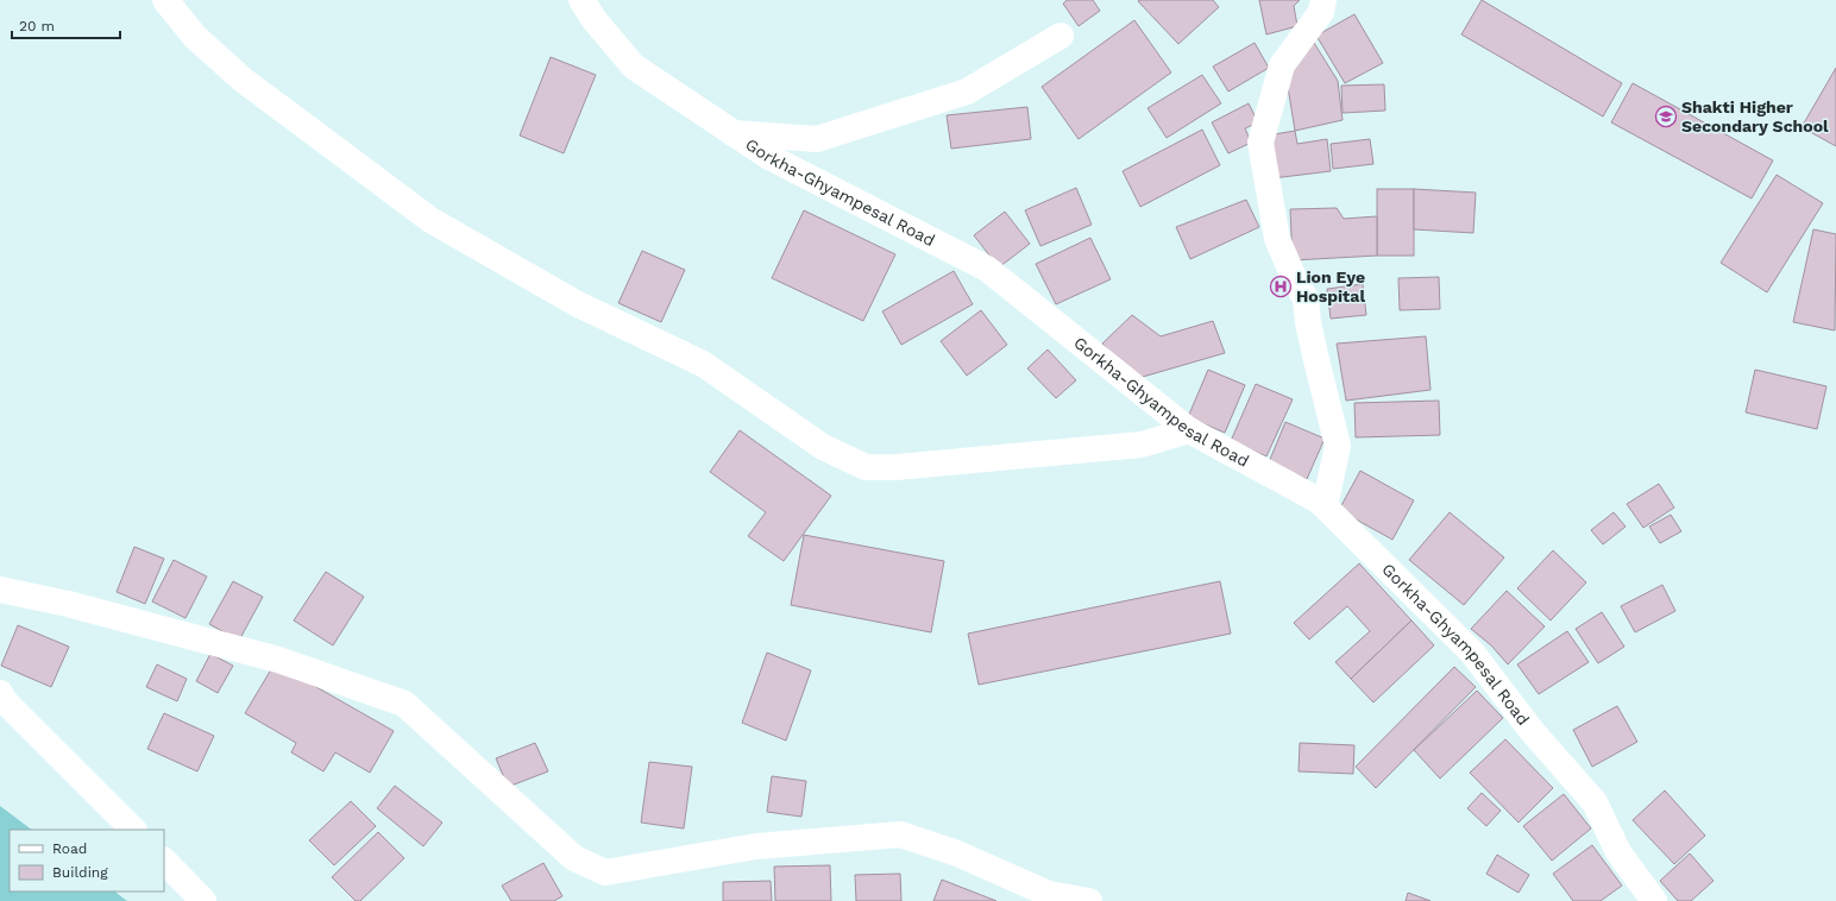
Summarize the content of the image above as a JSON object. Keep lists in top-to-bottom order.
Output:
{
  "streets": {
    "street": ["Gorkha-Ghyampesal Road"]
  },
  "places": {
    "school or university": ["Shakti Higher Secondary School"],
    "hospital": ["Lion Eye Hospital"]
  },
  "legend": ["Road", "Building"],
  "scale_bar": "20 m"
}
